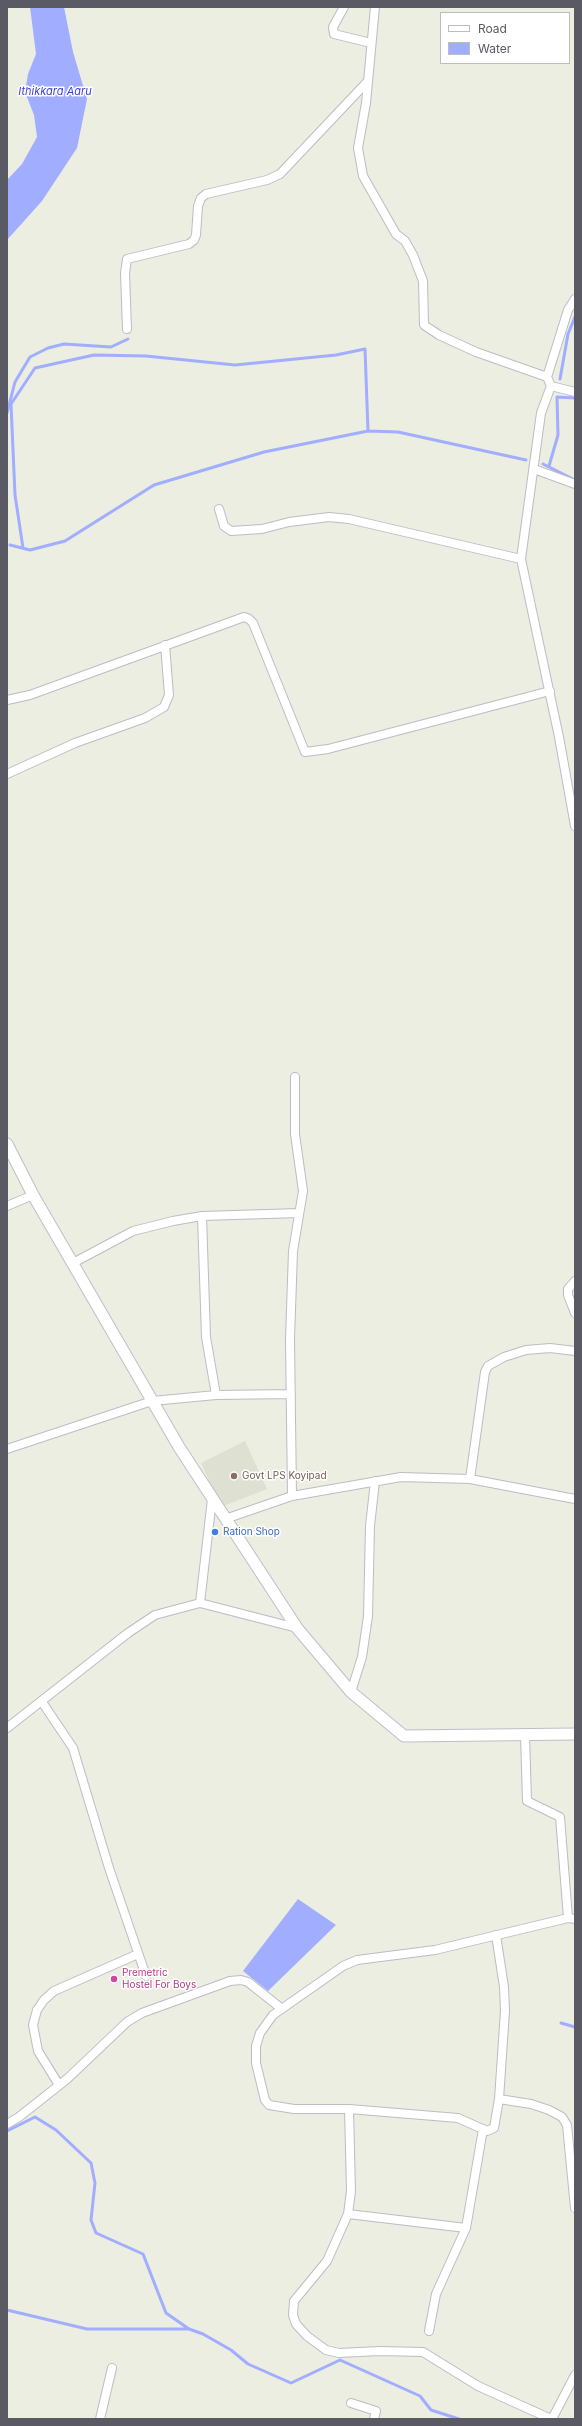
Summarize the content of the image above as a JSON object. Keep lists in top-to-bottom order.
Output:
{
  "water": ["Ithikkara Aaru"],
  "places": ["Govt LPS Koyipad", "Ration Shop", "Premetric Hostel For Boys"],
  "legend": ["Road", "Water"]
}
